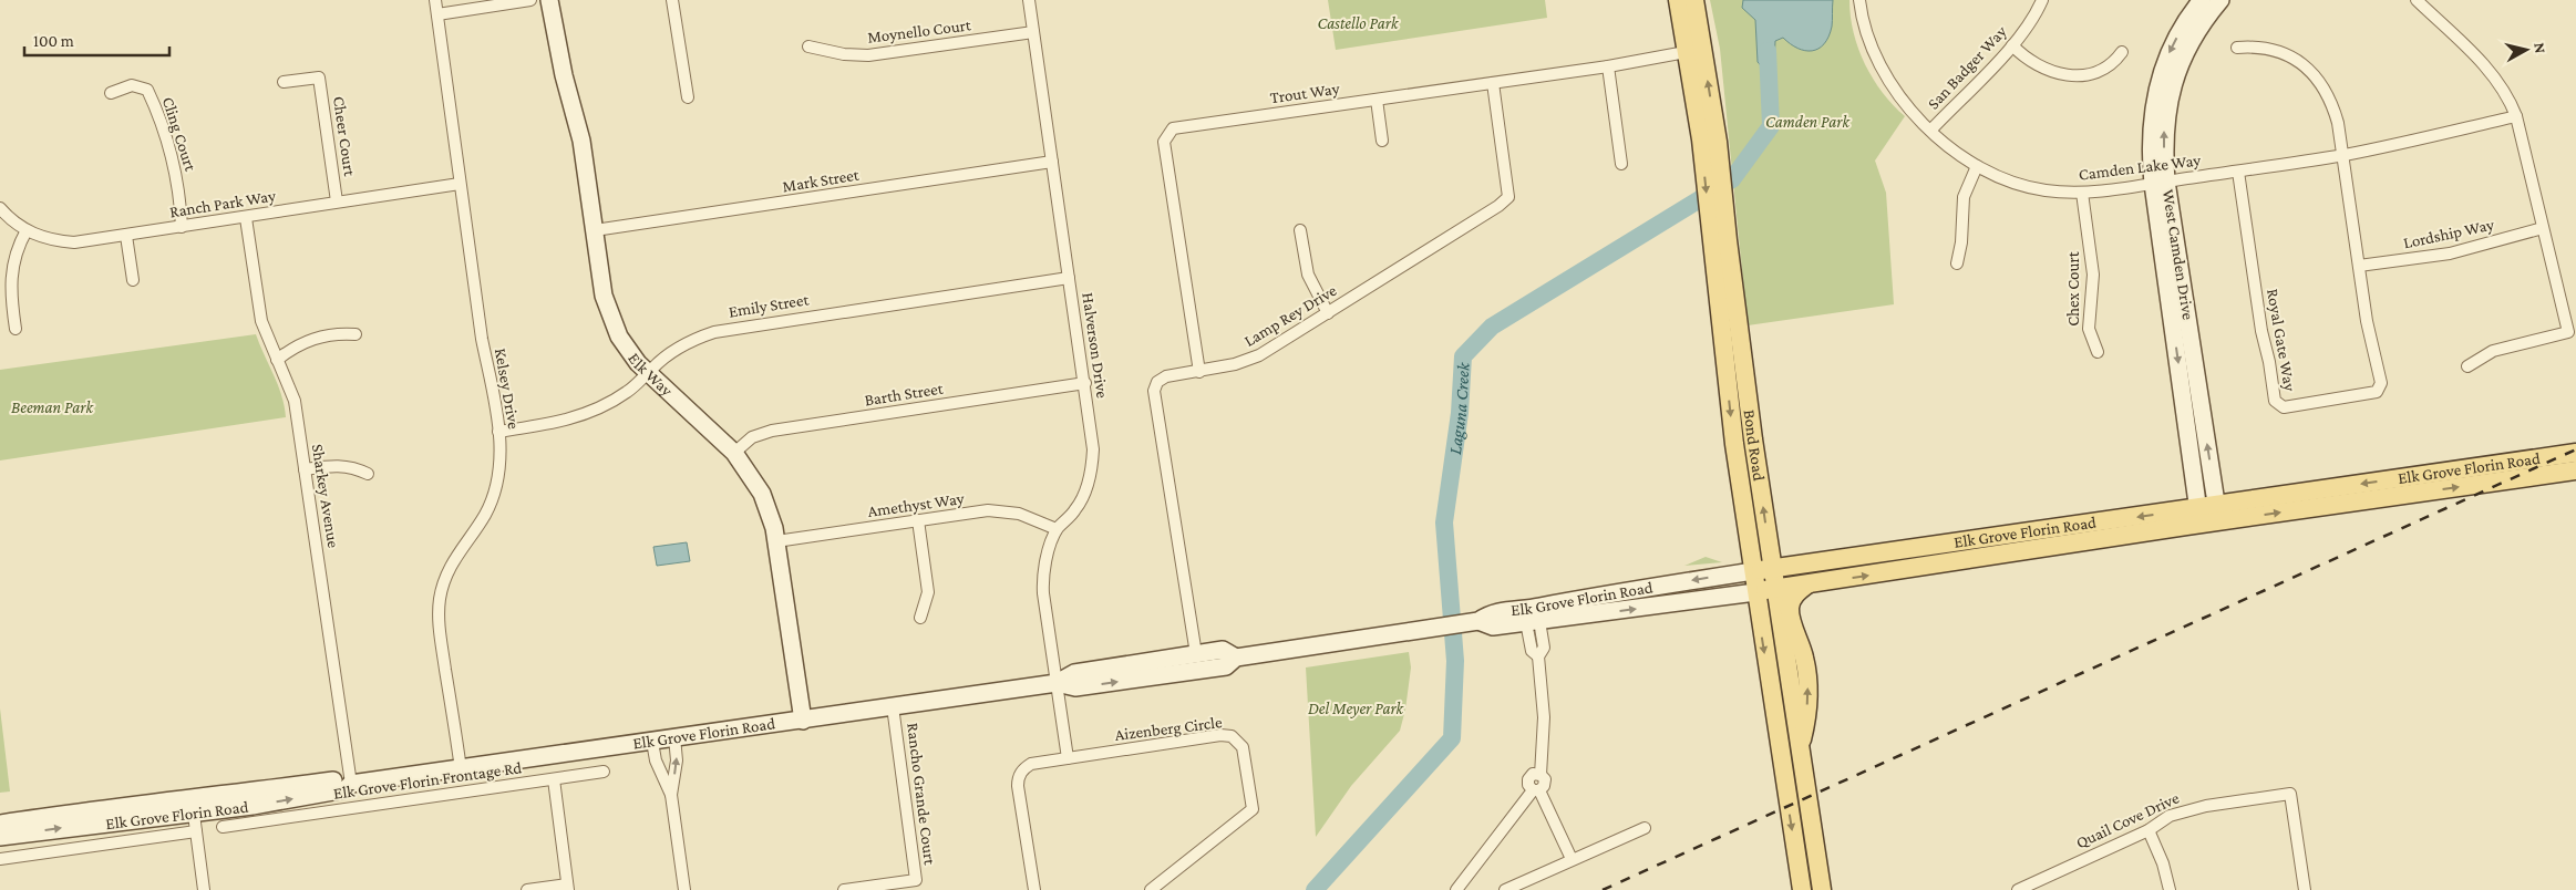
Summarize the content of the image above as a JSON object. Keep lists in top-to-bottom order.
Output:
{
  "streets": {
    "main road": [
      "West Camden Drive",
      "Elk Way",
      "Bond Road",
      "Elk Grove Florin Road"
    ],
    "street": [
      "Moynello Court",
      "San Badger Way",
      "Trout Way",
      "Cling Court",
      "Cheer Court",
      "Camden Lake Way",
      "Mark Street",
      "Ranch Park Way",
      "Lordship Way",
      "Chex Court",
      "Emily Street",
      "Lamp Rey Drive",
      "Royal Gate Way",
      "Halverson Drive",
      "Kelsey Drive",
      "Barth Street",
      "Sharkey Avenue",
      "Amethyst Way",
      "Aizenberg Circle",
      "Elk Grove Florin Frontage Rd",
      "Rancho Grande Court",
      "Quail Cove Drive"
    ]
  },
  "crossings": [
    ["Moynello Court", "Halverson Drive"],
    ["San Badger Way", "Camden Lake Way"],
    ["Trout Way", "Lamp Rey Drive"],
    ["Trout Way", "Bond Road"],
    ["Cling Court", "Ranch Park Way"],
    ["Cheer Court", "Ranch Park Way"],
    ["Camden Lake Way", "West Camden Drive"],
    ["Camden Lake Way", "Chex Court"],
    ["Camden Lake Way", "Royal Gate Way"],
    ["Mark Street", "Halverson Drive"],
    ["Mark Street", "Elk Way"],
    ["Ranch Park Way", "Kelsey Drive"],
    ["Ranch Park Way", "Sharkey Avenue"],
    ["Lordship Way", "Royal Gate Way"],
    ["West Camden Drive", "Elk Grove Florin Road"],
    ["Emily Street", "Halverson Drive"],
    ["Emily Street", "Elk Way"],
    ["Emily Street", "Kelsey Drive"],
    ["Lamp Rey Drive", "Elk Grove Florin Road"],
    ["Halverson Drive", "Barth Street"],
    ["Halverson Drive", "Elk Grove Florin Road"],
    ["Halverson Drive", "Amethyst Way"],
    ["Elk Way", "Barth Street"],
    ["Elk Way", "Elk Grove Florin Road"],
    ["Elk Way", "Amethyst Way"],
    ["Kelsey Drive", "Elk Grove Florin Road"],
    ["Bond Road", "Elk Grove Florin Road"],
    ["Elk Grove Florin Road", "Sharkey Avenue"],
    ["Elk Grove Florin Road", "Elk Grove Florin Frontage Rd"],
    ["Elk Grove Florin Road", "Rancho Grande Court"]
  ],
  "water": ["Laguna Creek"],
  "parks": [
    "Castello Park",
    "Camden Park",
    "Beeman Park",
    "Del Meyer Park"
  ],
  "scale_bar": "100 m",
  "north": "right"
}
